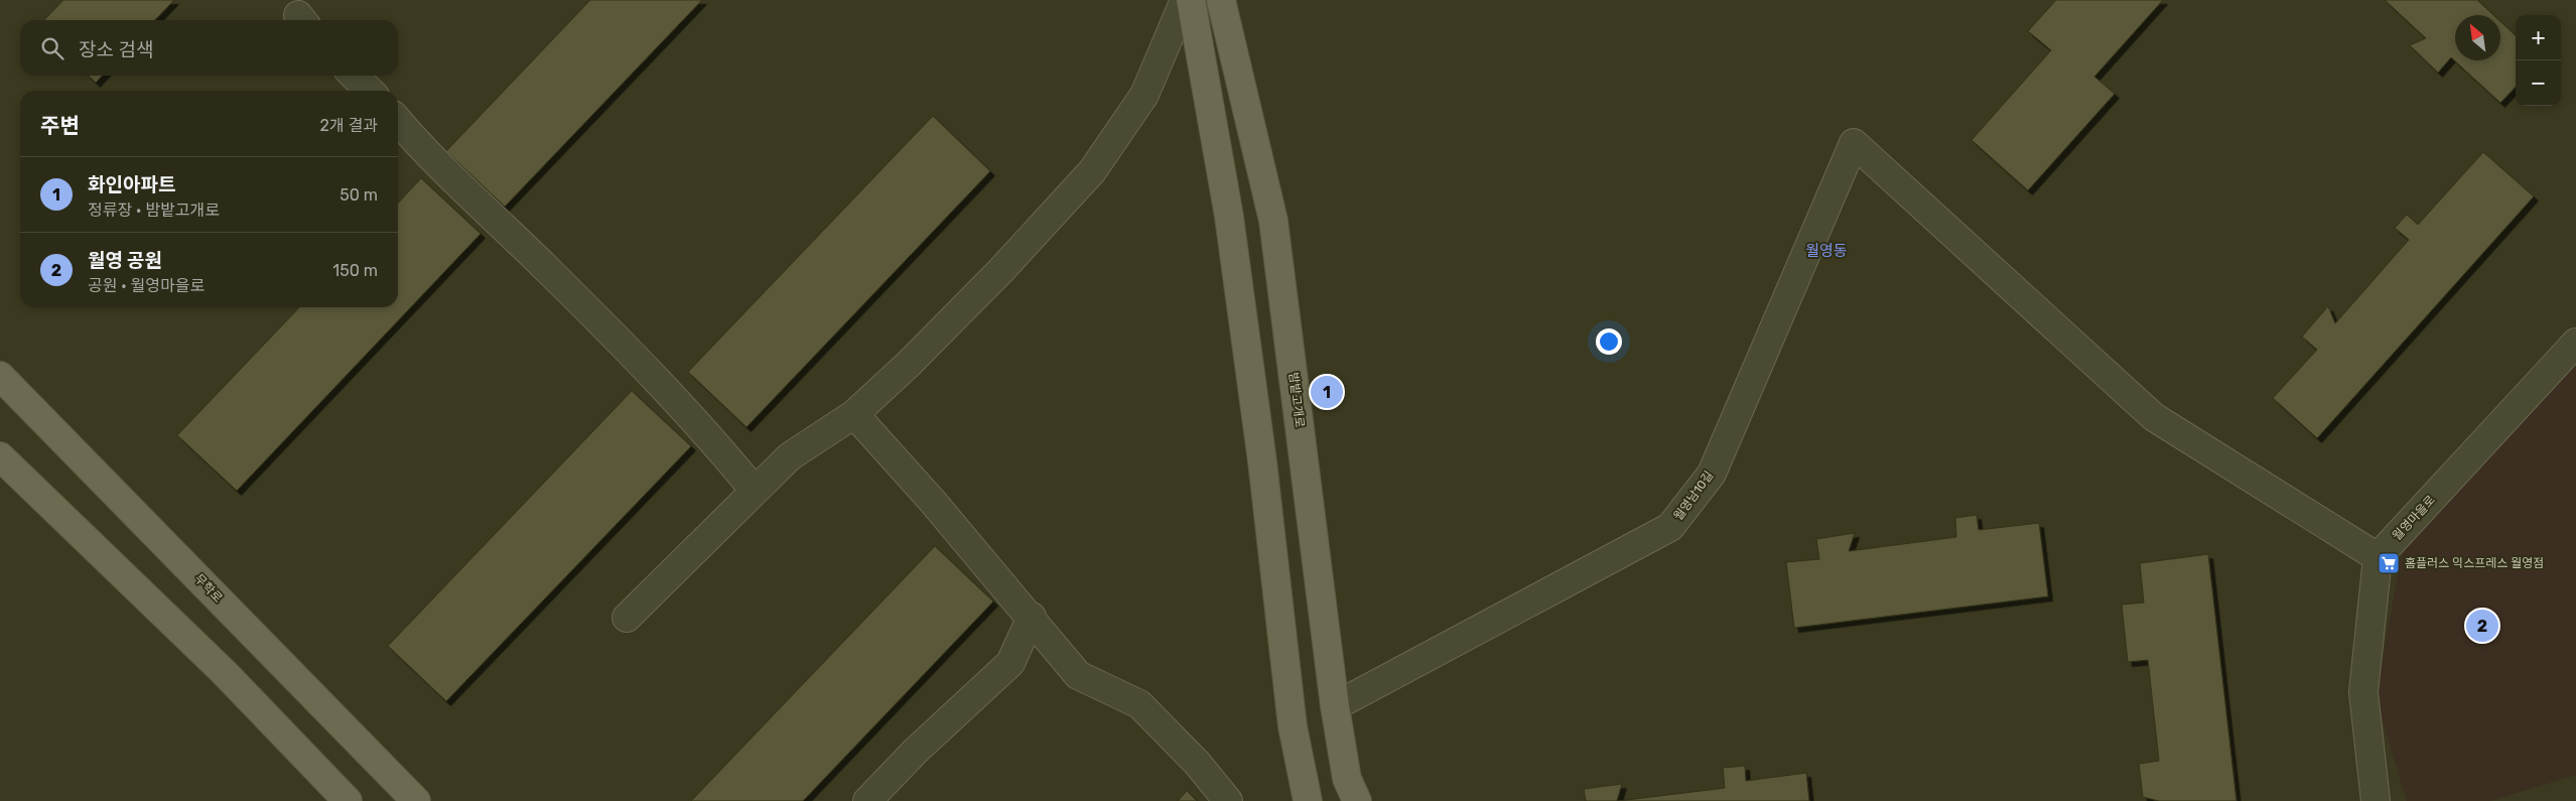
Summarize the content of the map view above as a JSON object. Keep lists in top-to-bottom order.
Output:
{
  "streets": {
    "main road": ["밤밭고개로", "무학로"],
    "street": ["월영남10길", "월영마을로"]
  },
  "crossings": [
    ["밤밭고개로", "월영남10길"],
    ["월영남10길", "월영마을로"]
  ],
  "districts": ["월영동"],
  "places": {
    "supermarket": ["홈플러스 익스프레스 월영점"]
  },
  "north": "top left",
  "page": {
    "map_buttons": ["+", "−"],
    "search": "장소 검색",
    "heading": ["주변", "2개 결과"],
    "list": [
      {
        "mark": "1",
        "name": "화인아파트",
        "note": "정류장 · 밤밭고개로",
        "value": "50 m"
      },
      {
        "mark": "2",
        "name": "월영 공원",
        "note": "공원 · 월영마을로",
        "value": "150 m"
      }
    ],
    "pins": ["1", "2"]
  }
}
